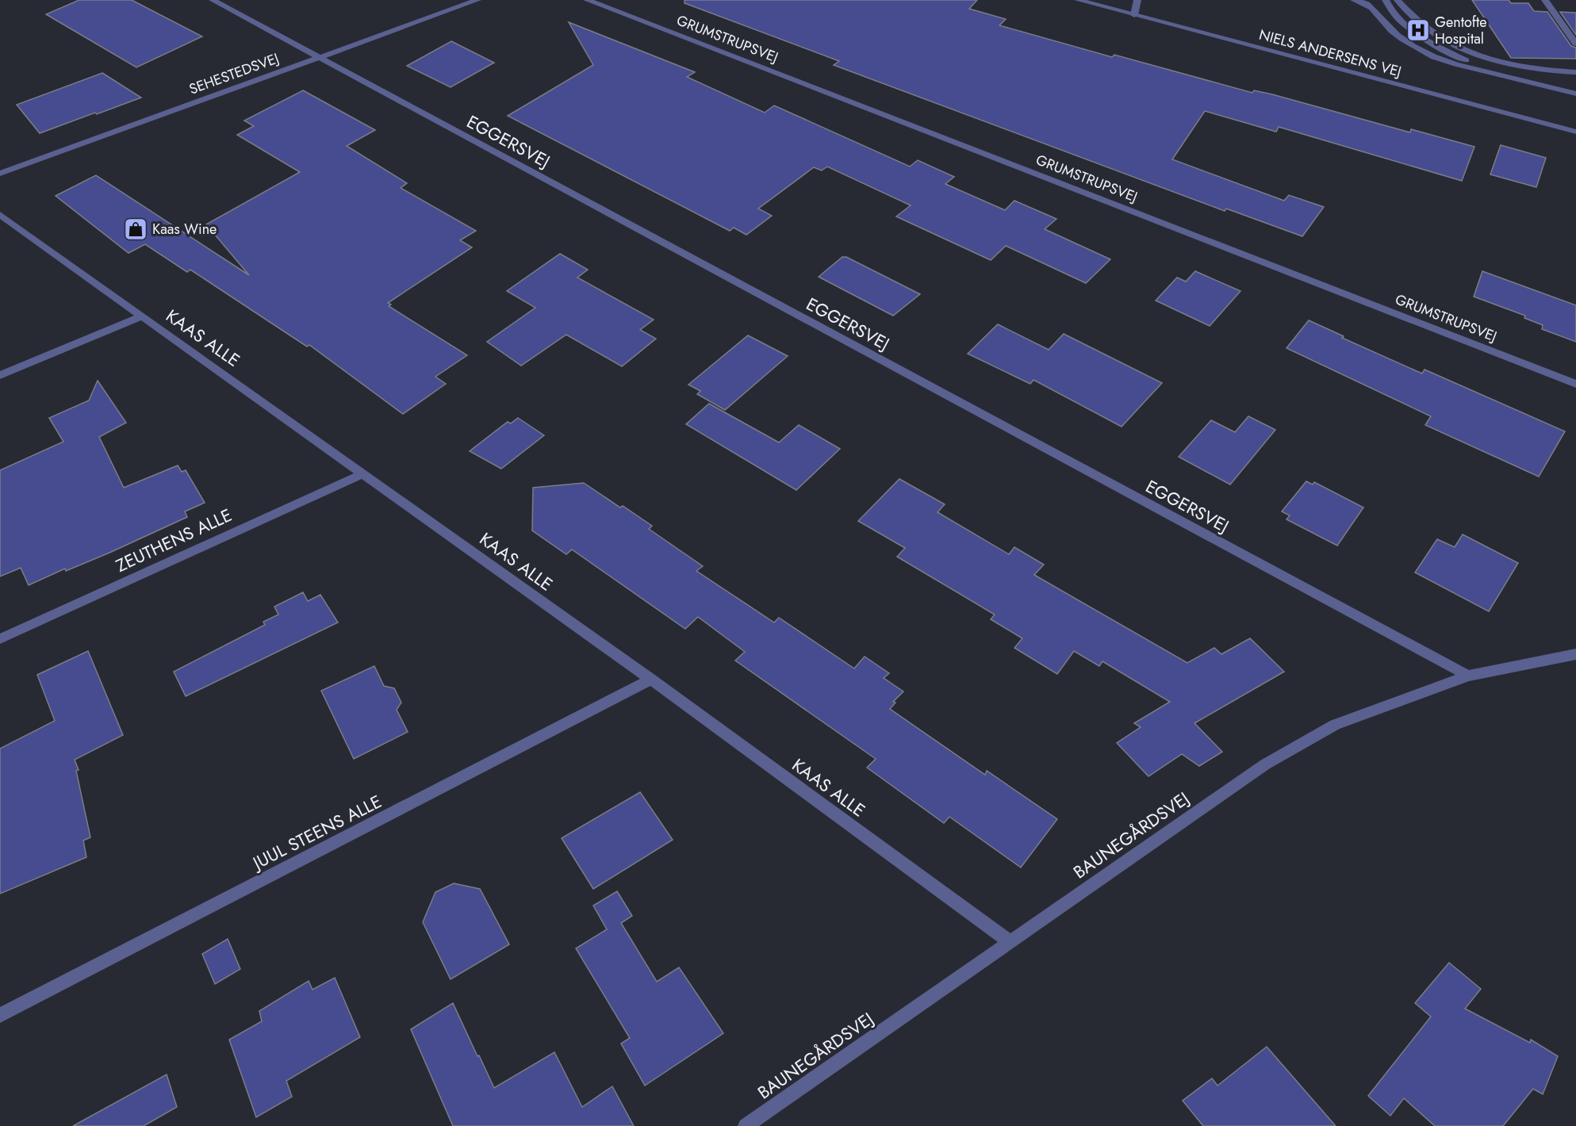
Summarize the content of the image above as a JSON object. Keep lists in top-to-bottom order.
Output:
{
  "streets": {
    "street": [
      "GRUMSTRUPSVEJ",
      "NIELS ANDERSENS VEJ",
      "SEHESTEDSVEJ",
      "EGGERSVEJ",
      "KAAS ALLE",
      "ZEUTHENS ALLE",
      "JUUL STEENS ALLE",
      "BAUNEGÅRDSVEJ"
    ]
  },
  "crossings": [
    ["SEHESTEDSVEJ", "EGGERSVEJ"],
    ["EGGERSVEJ", "BAUNEGÅRDSVEJ"],
    ["KAAS ALLE", "ZEUTHENS ALLE"],
    ["KAAS ALLE", "JUUL STEENS ALLE"],
    ["KAAS ALLE", "BAUNEGÅRDSVEJ"]
  ],
  "places": {
    "hospital": ["Gentofte Hospital"],
    "shop": ["Kaas Wine"]
  }
}
